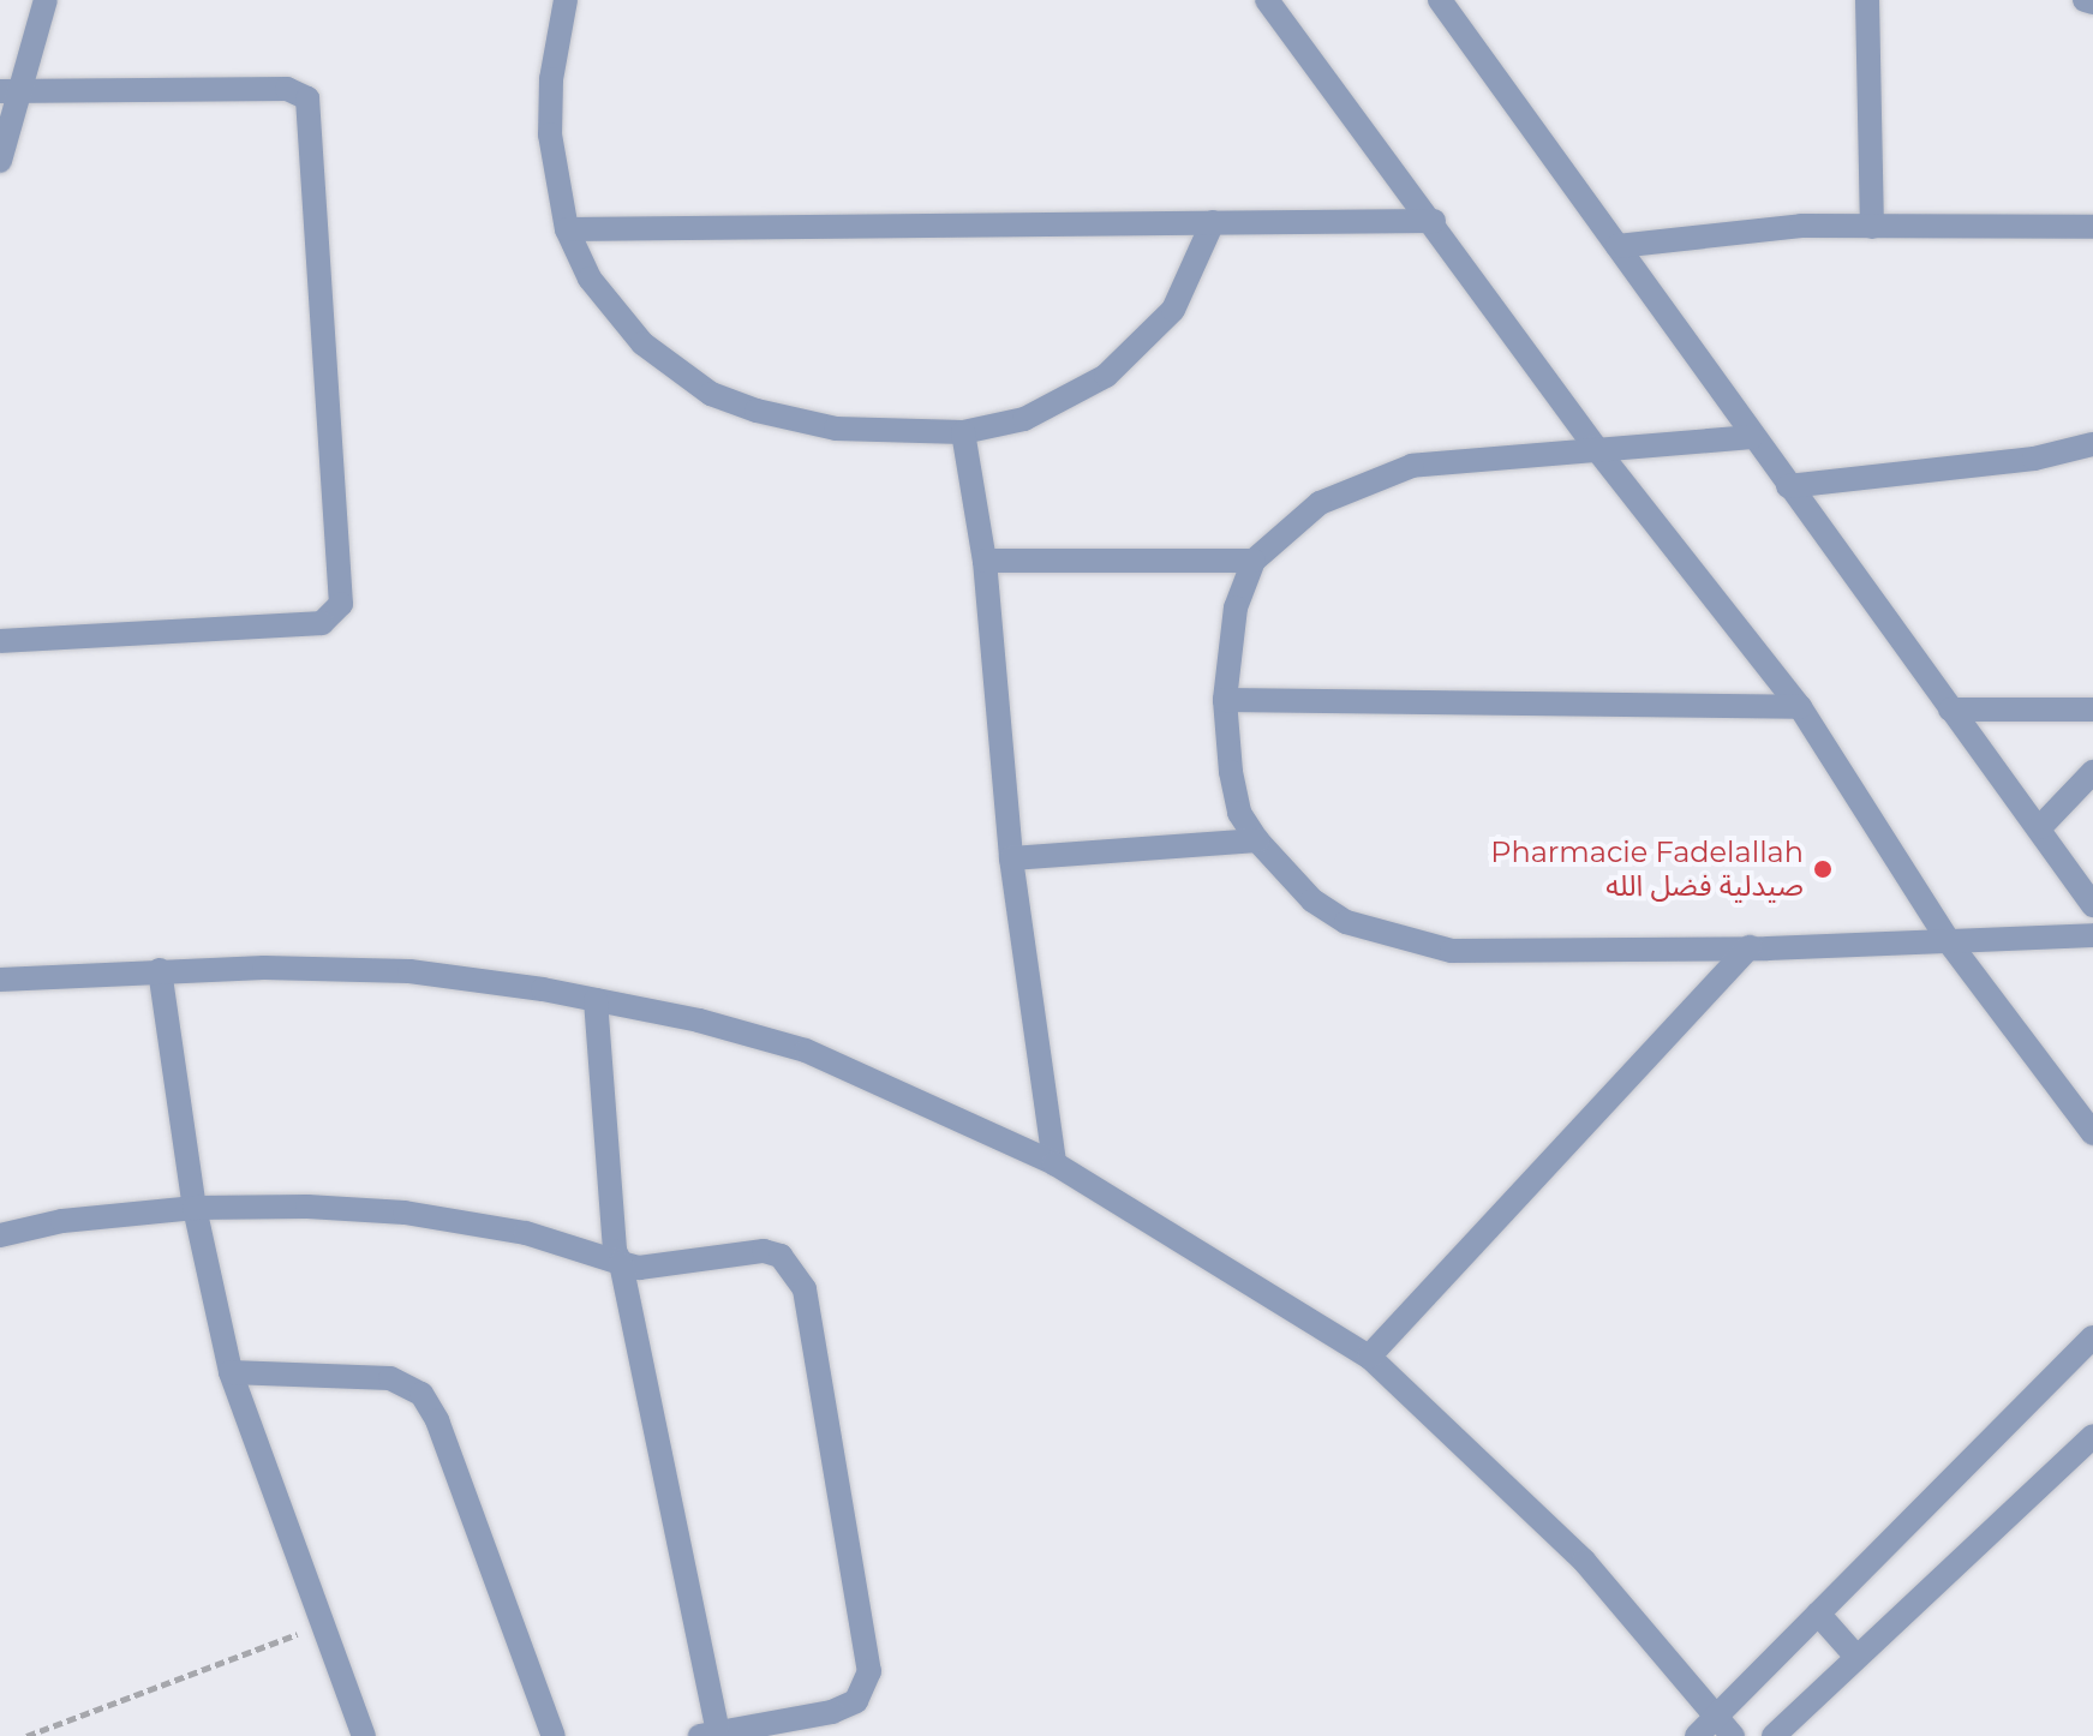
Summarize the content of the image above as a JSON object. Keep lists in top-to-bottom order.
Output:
{
  "places": ["Pharmacie Fadelallah صيدلية فضل الله"]
}
